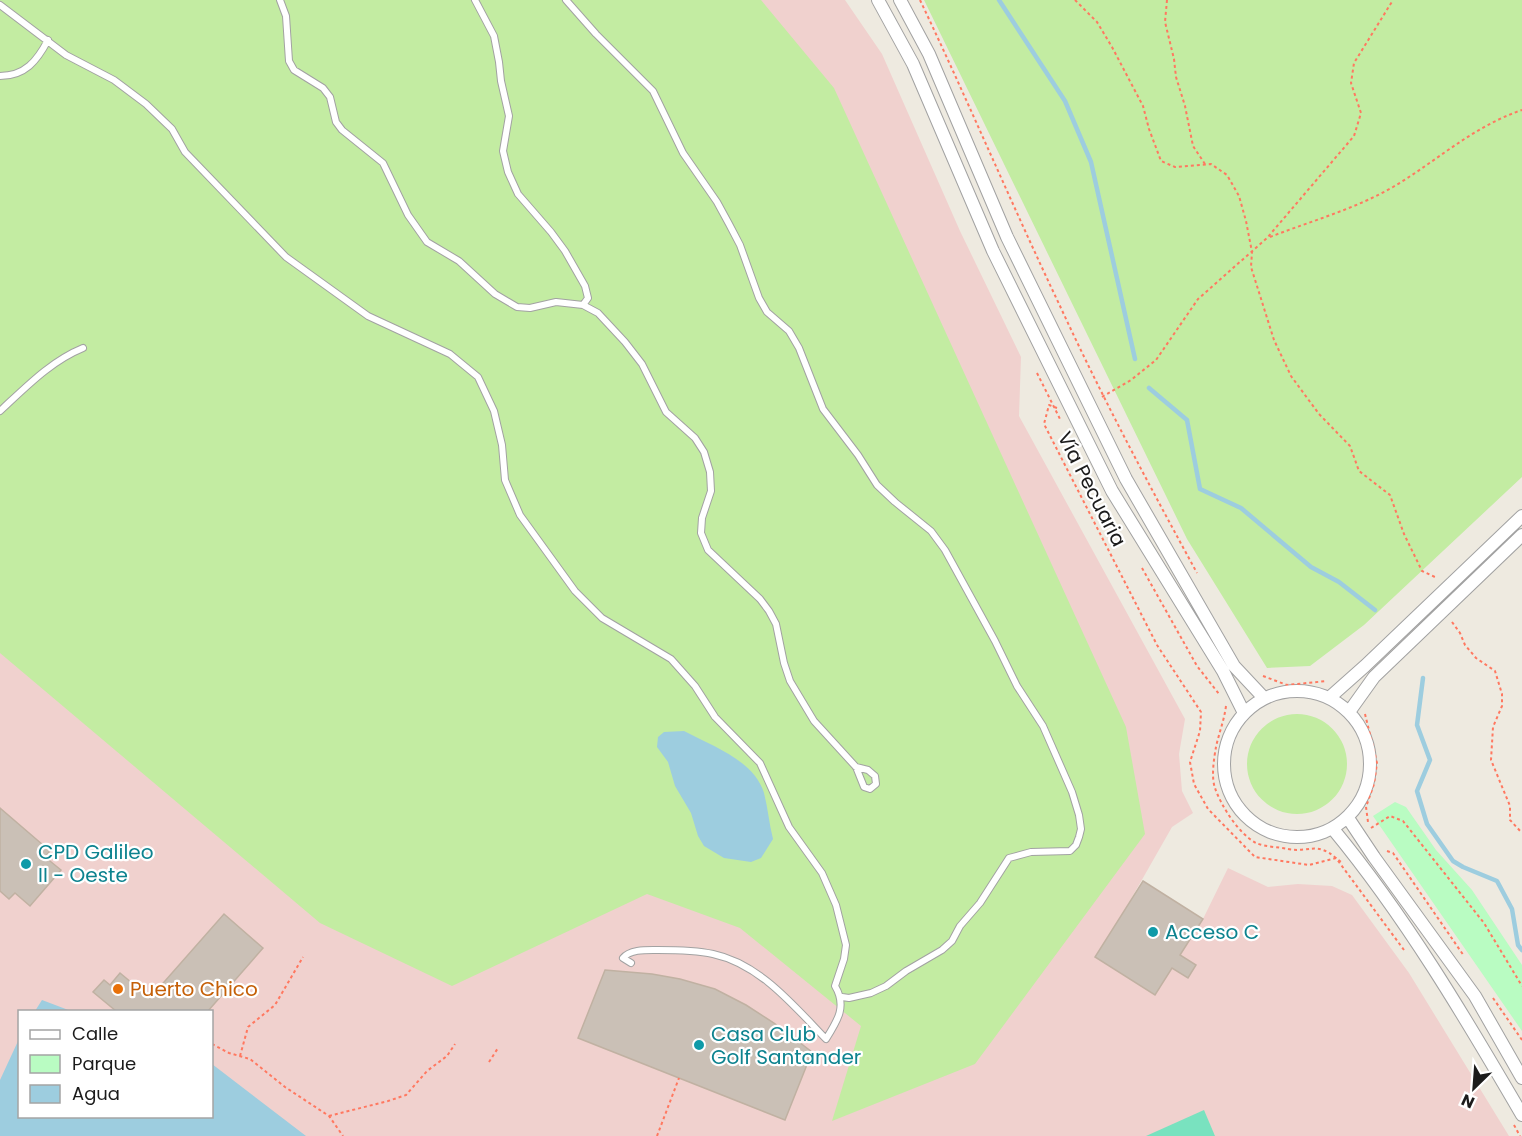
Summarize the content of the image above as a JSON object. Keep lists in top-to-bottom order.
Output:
{
  "streets": {
    "path": ["Vía Pecuaria"]
  },
  "places": [
    "CPD Galileo II - Oeste",
    "Acceso C",
    "Puerto Chico",
    "Casa Club Golf Santander"
  ],
  "legend": ["Calle", "Parque", "Agua"],
  "north": "bottom left"
}
